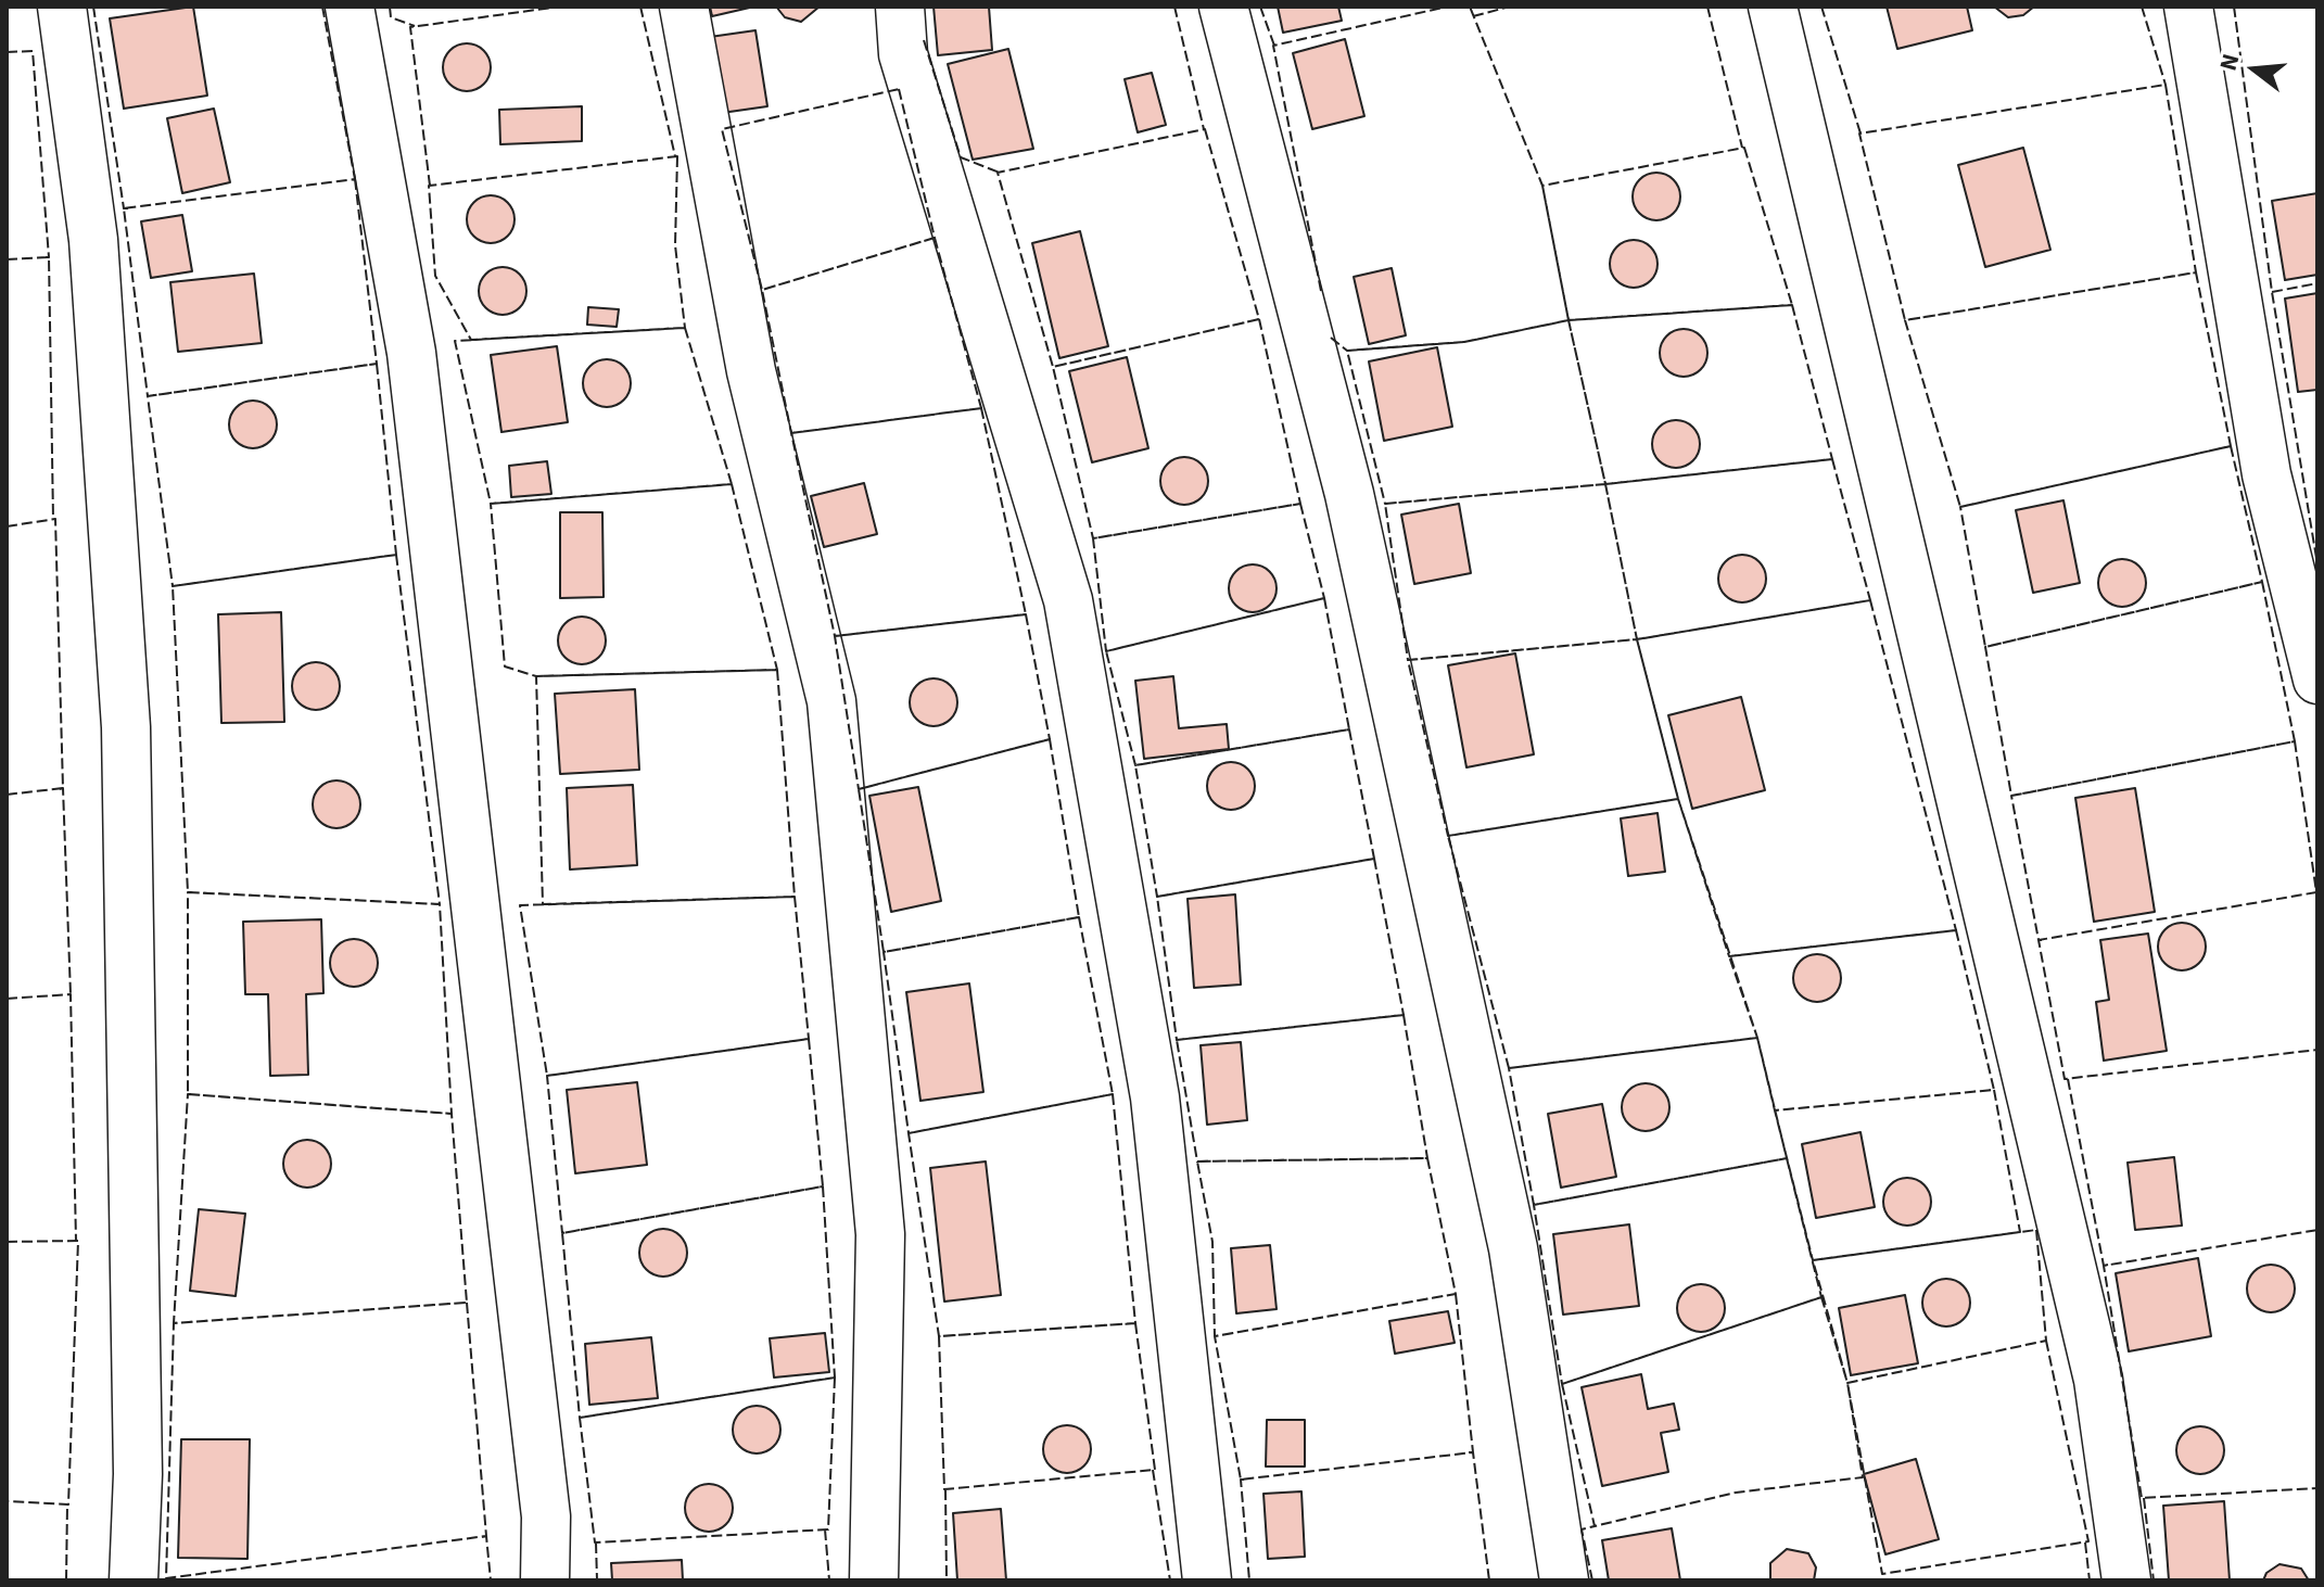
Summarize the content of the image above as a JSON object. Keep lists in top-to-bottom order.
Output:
{
  "north": "left"
}
